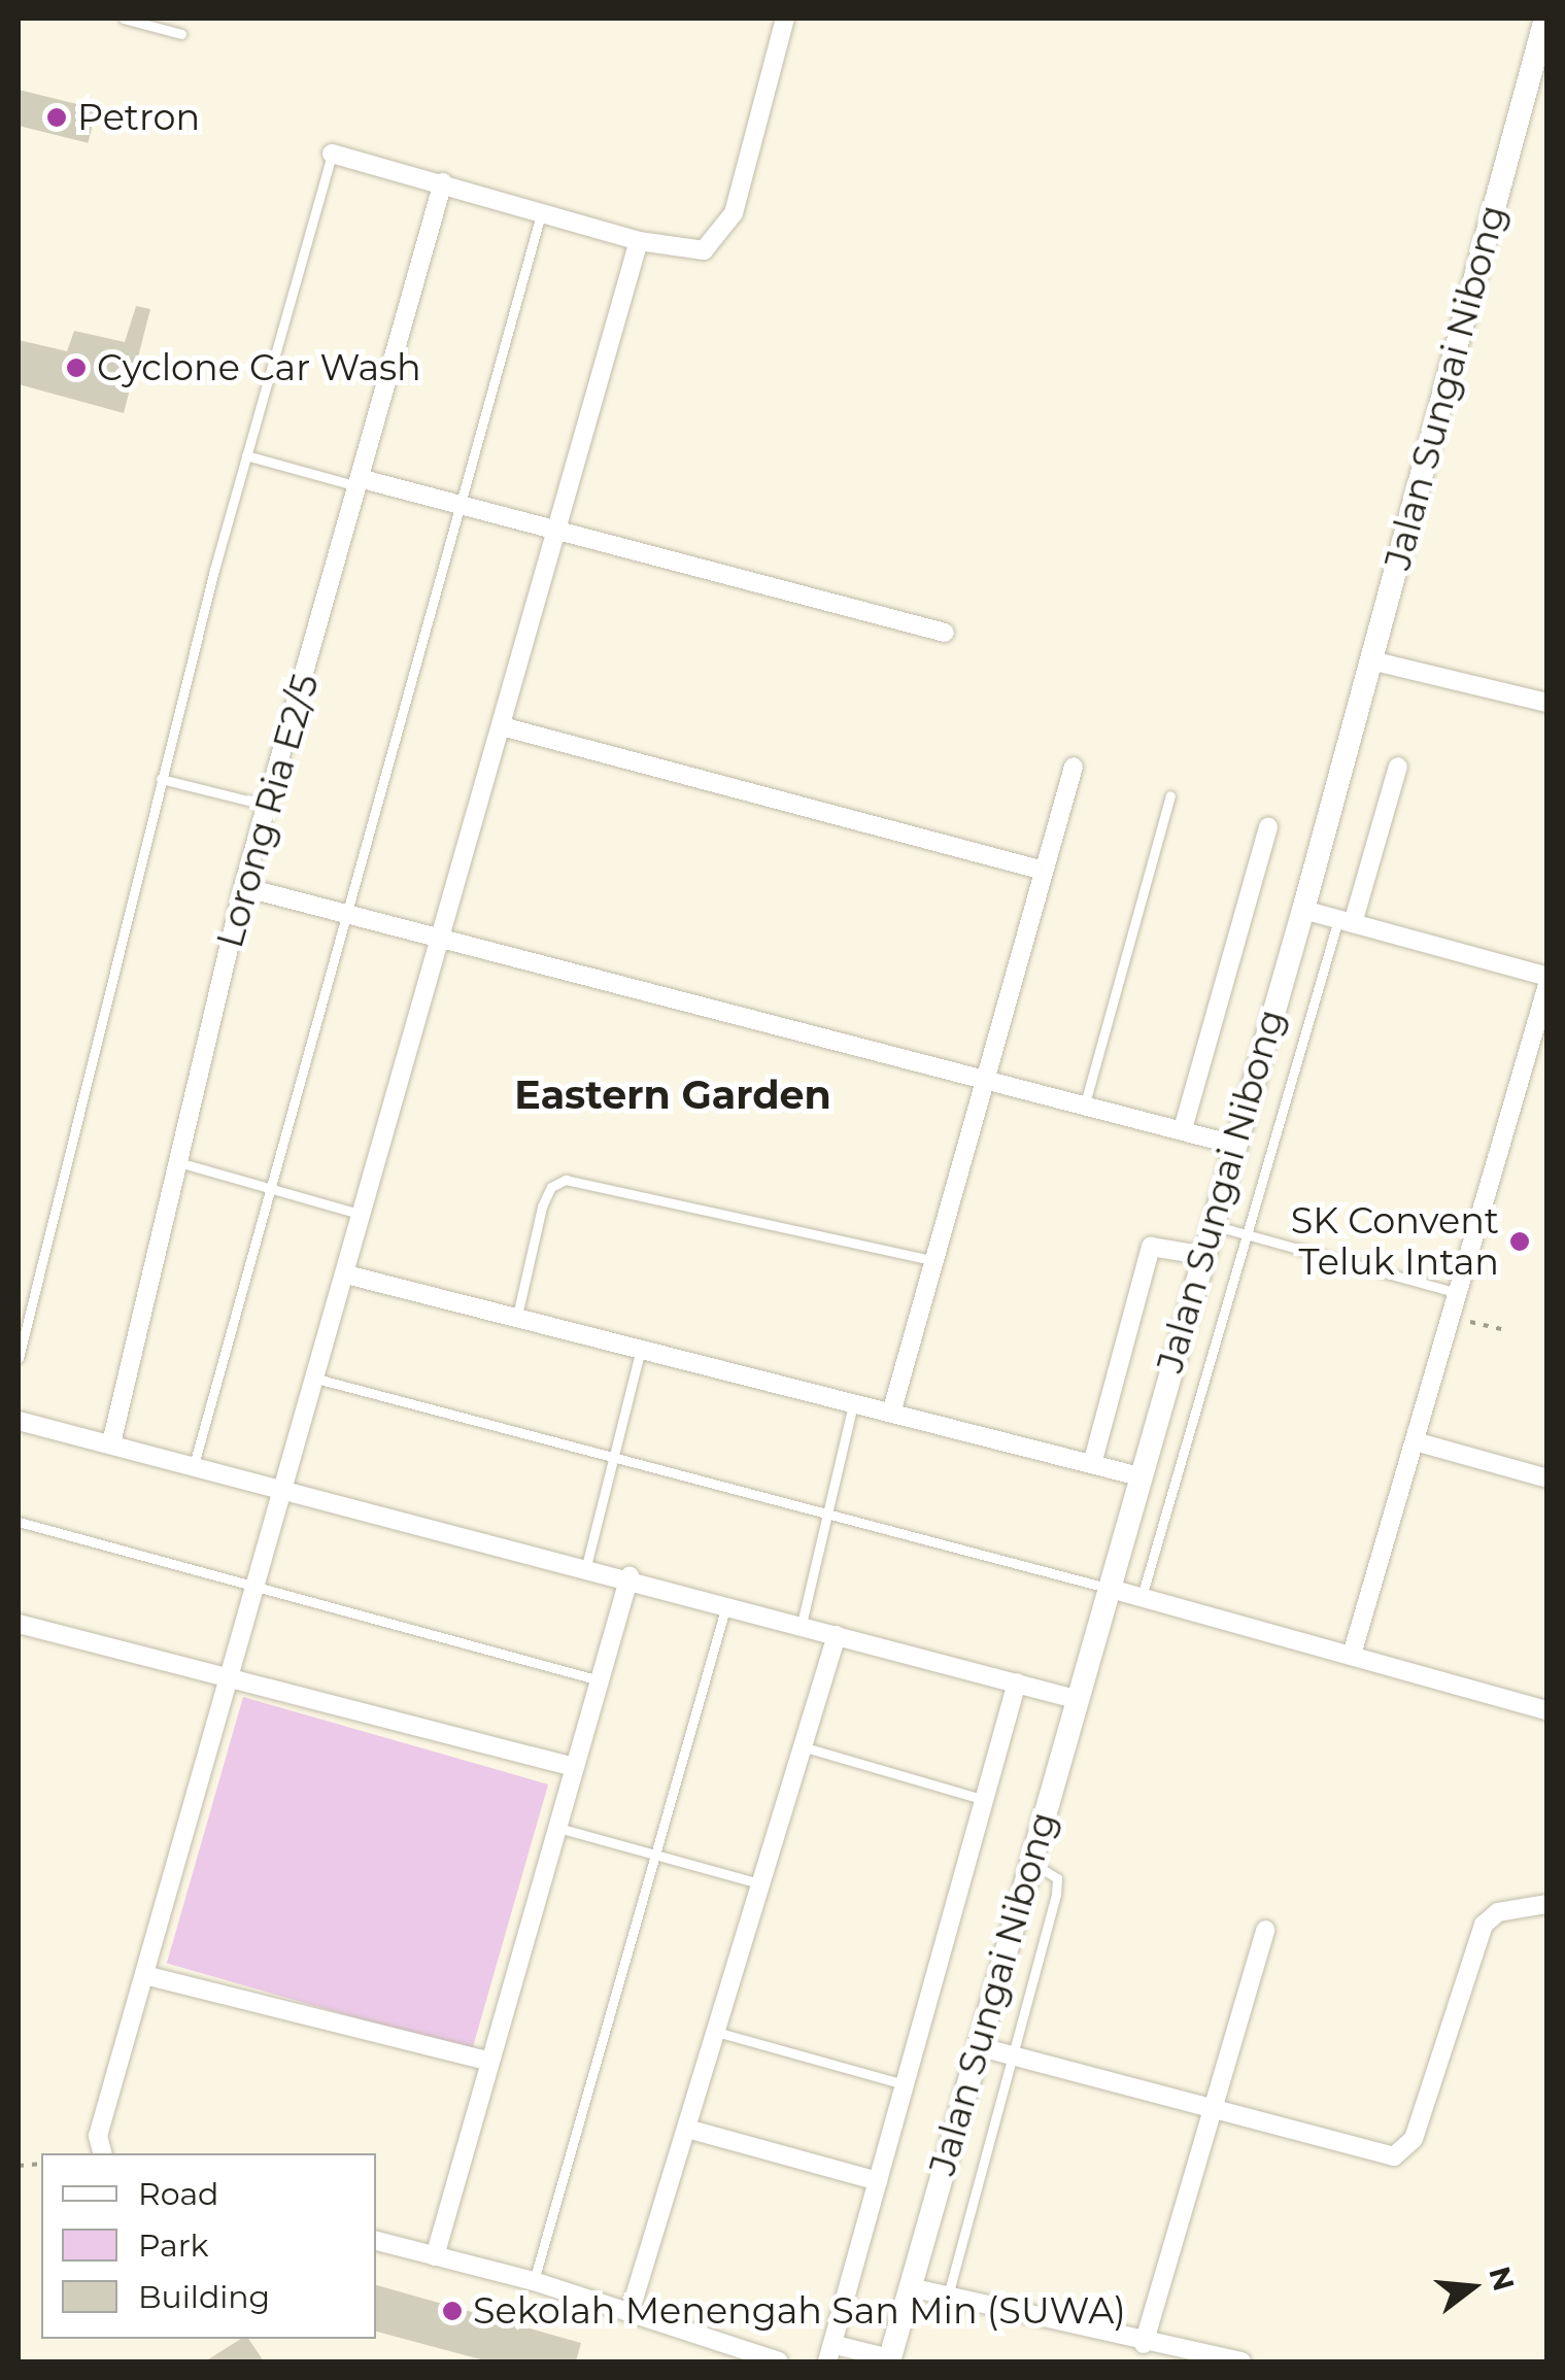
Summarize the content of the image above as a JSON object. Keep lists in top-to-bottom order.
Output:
{
  "streets": {
    "street": ["Jalan Sungai Nibong", "Lorong Ria E2/5"]
  },
  "districts": ["Eastern Garden"],
  "places": [
    "Petron",
    "Cyclone Car Wash",
    "SK Convent Teluk Intan",
    "Sekolah Menengah San Min (SUWA)"
  ],
  "legend": ["Road", "Park", "Building"],
  "north": "right"
}
